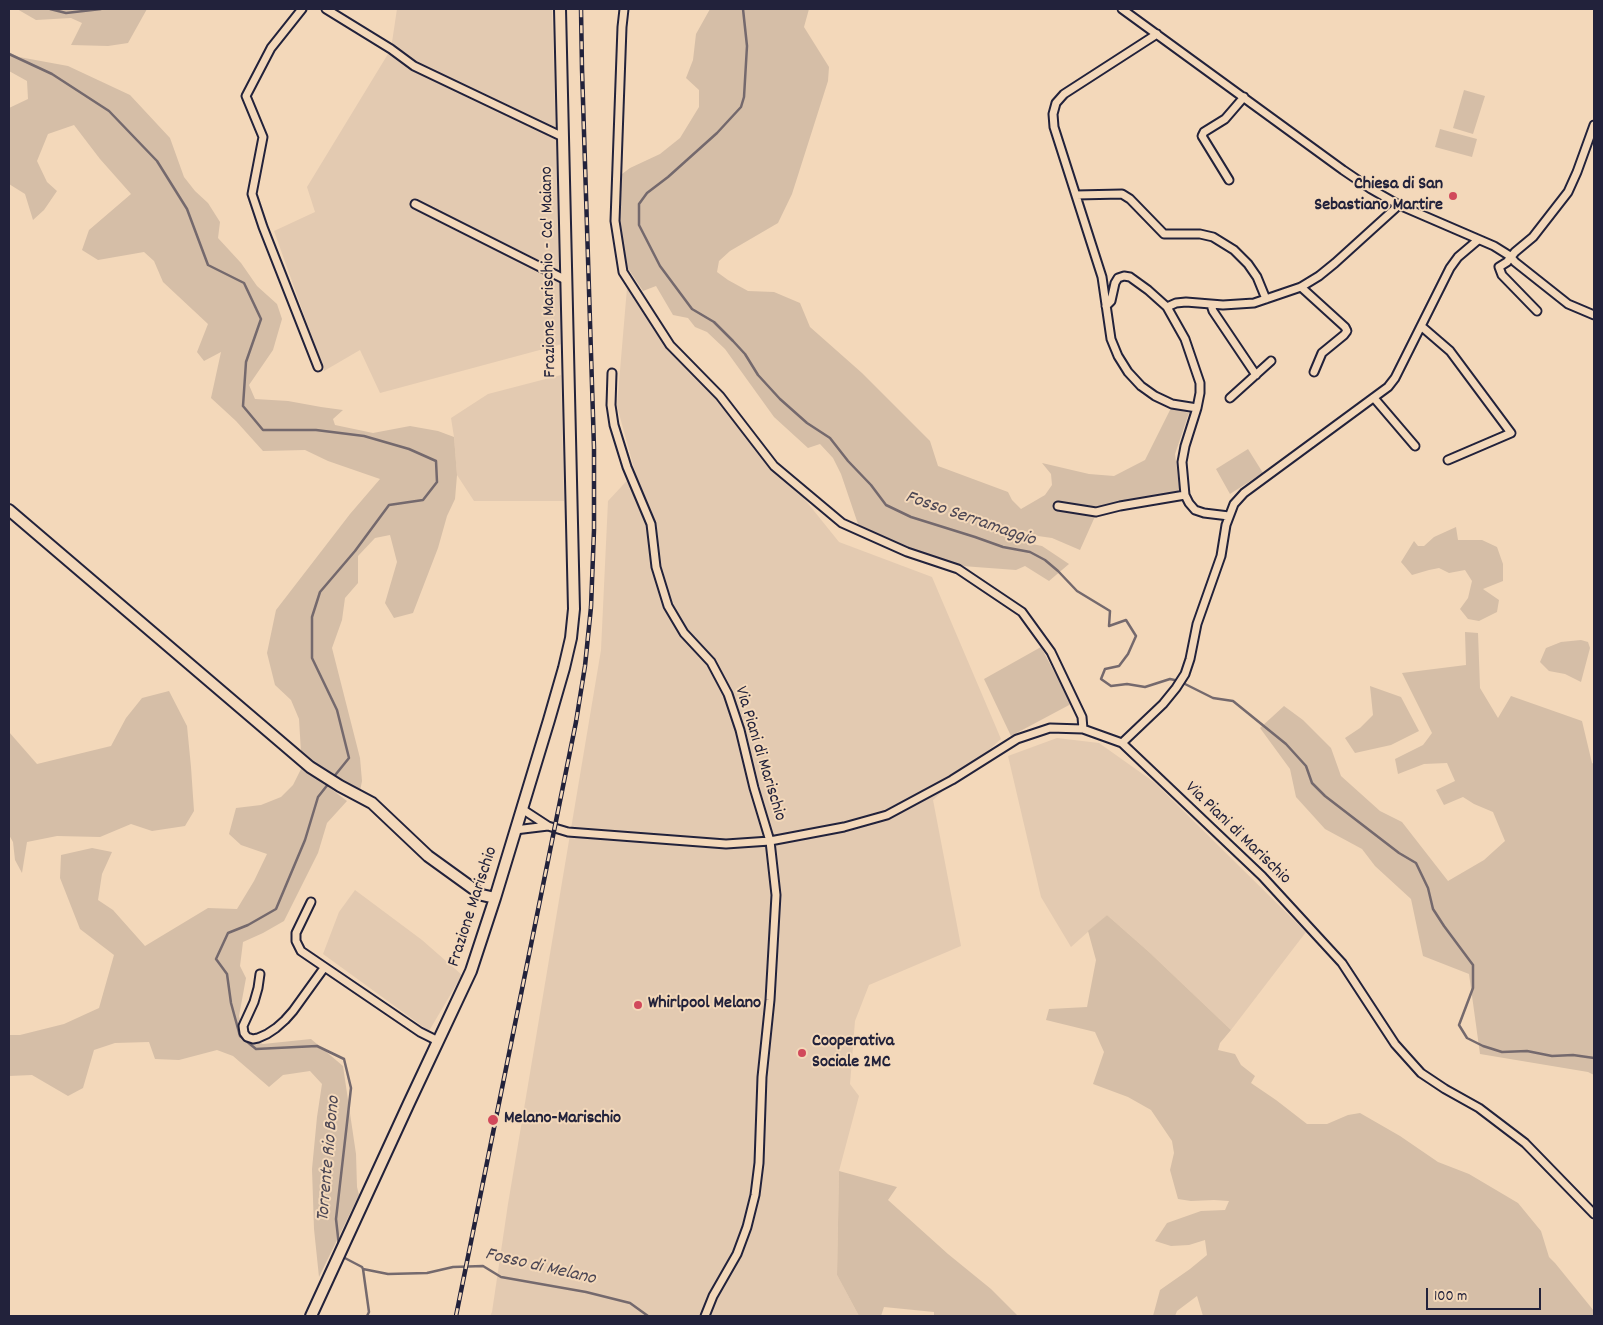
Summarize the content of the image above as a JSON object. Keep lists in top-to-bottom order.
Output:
{
  "streets": {
    "main road": ["Frazione Marischio - Ca' Maiano", "Frazione Marischio"],
    "street": ["Via Piani di Marischio"]
  },
  "crossings": [
    ["Frazione Marischio - Ca' Maiano", "Frazione Marischio"]
  ],
  "water": ["Fosso Serramaggio", "Torrente Rio Bono", "Fosso di Melano"],
  "places": [
    "Chiesa di San Sebastiano Martire",
    "Whirlpool Melano",
    "Cooperativa Sociale 2MC",
    "Melano-Marischio"
  ],
  "scale_bar": "100 m"
}
